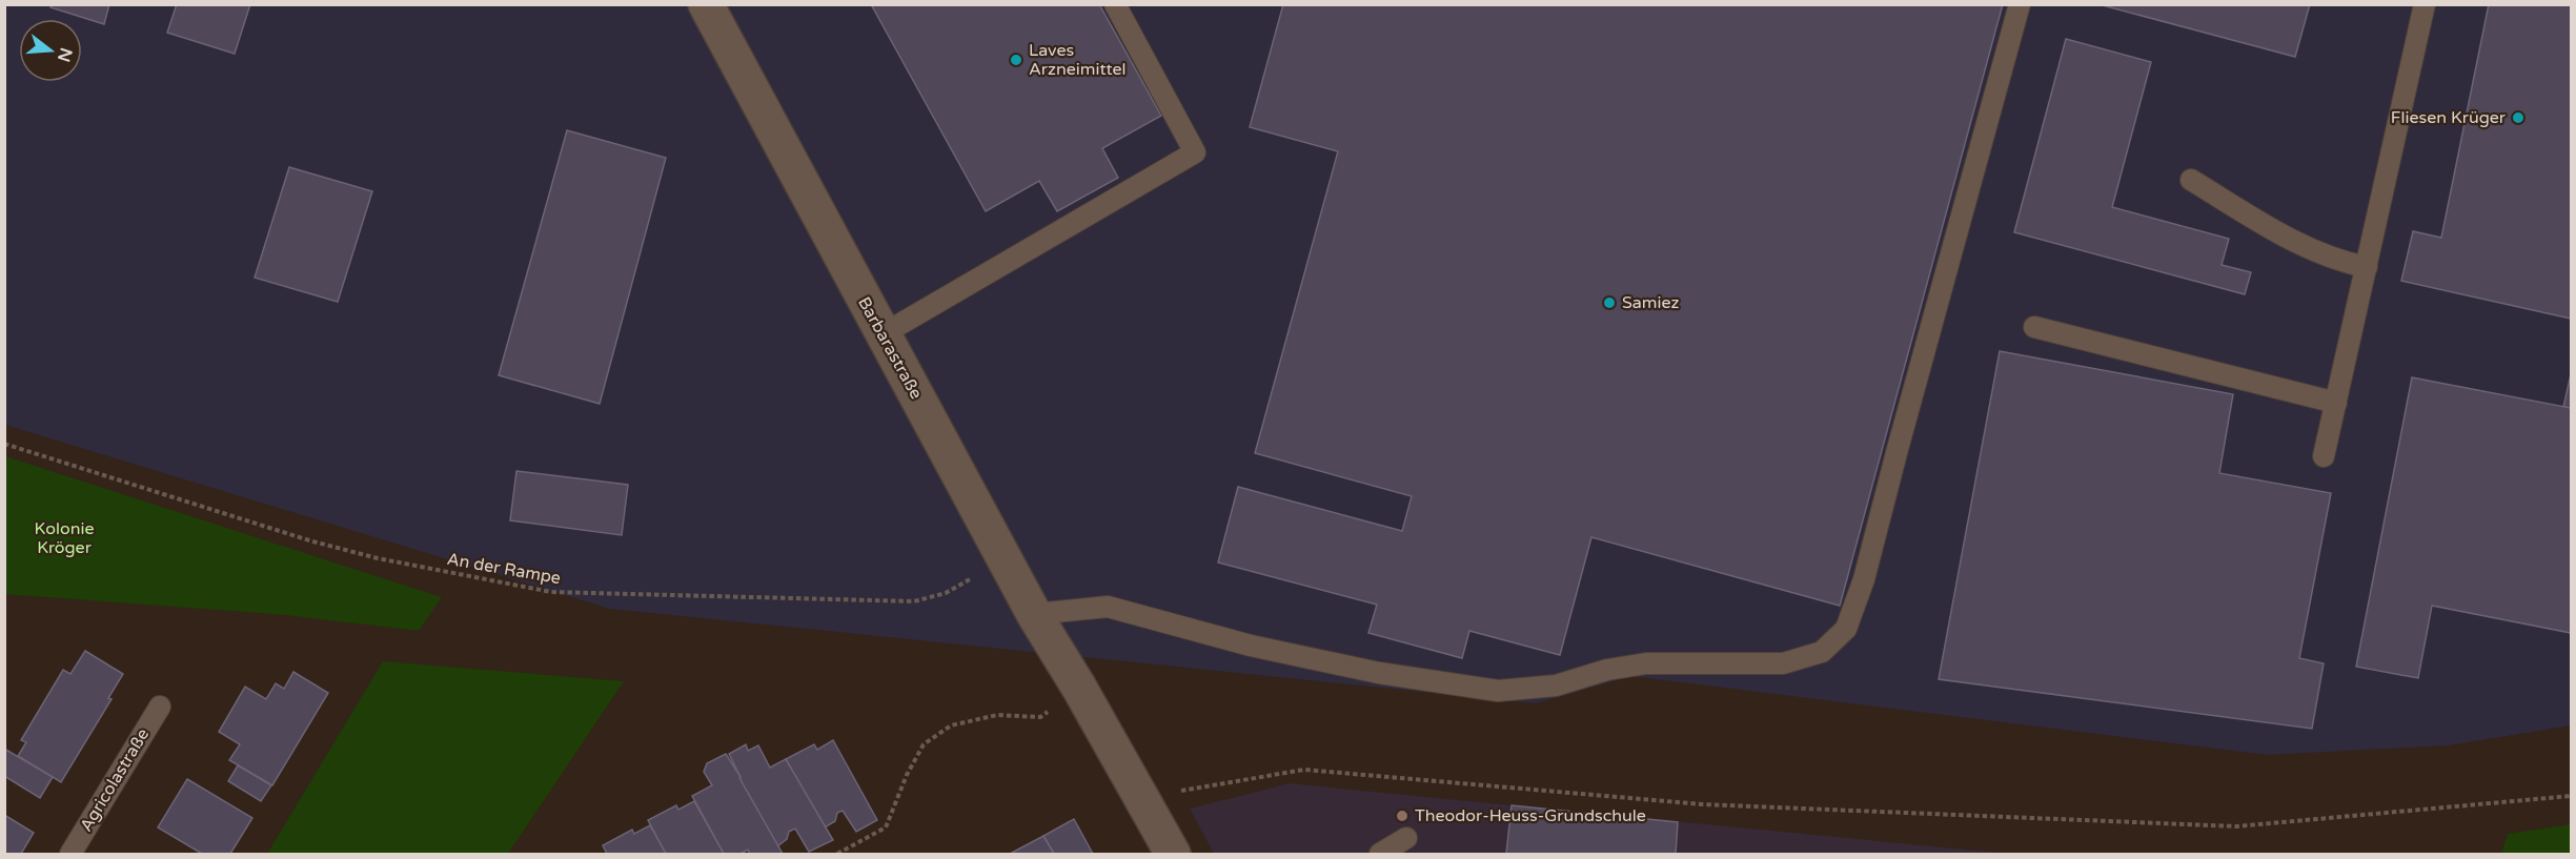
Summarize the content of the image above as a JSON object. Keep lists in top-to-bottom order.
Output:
{
  "streets": {
    "street": ["Barbarastraße"],
    "lane": ["Agricolastraße"],
    "path": ["An der Rampe"]
  },
  "crossings": [
    ["Barbarastraße", "An der Rampe"]
  ],
  "parks": ["Kolonie Kröger"],
  "places": [
    "Laves Arzneimittel",
    "Fliesen Krüger",
    "Samiez",
    "Theodor-Heuss-Grundschule"
  ],
  "north": "right"
}
